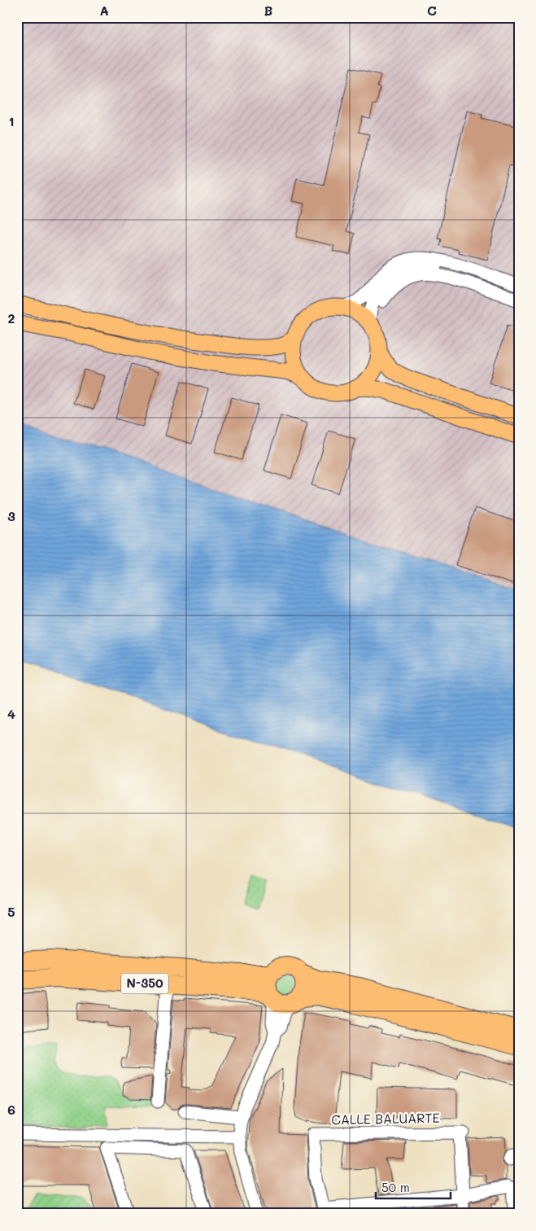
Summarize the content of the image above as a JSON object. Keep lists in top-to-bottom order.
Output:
{
  "streets": {
    "highway": ["N-350"],
    "street": ["CALLE BALUARTE"]
  },
  "scale_bar": "50 m",
  "grid": {
    "columns": ["A", "B", "C"],
    "rows": [
      "1",
      "2",
      "3",
      "4",
      "5",
      "6"
    ]
  }
}
